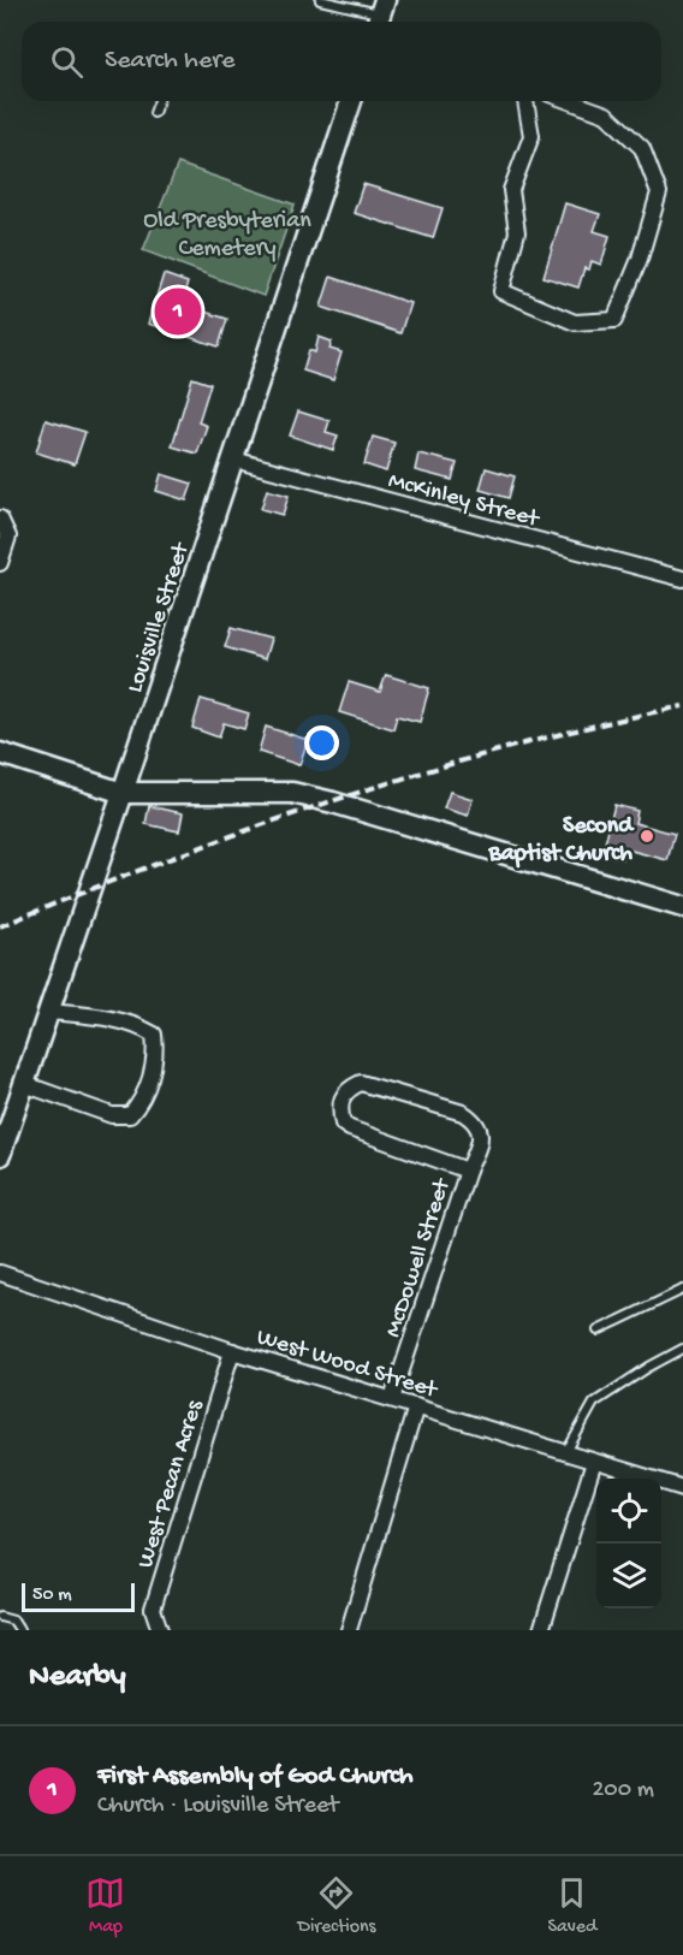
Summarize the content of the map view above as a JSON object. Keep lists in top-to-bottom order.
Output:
{
  "streets": {
    "street": [
      "McKinley Street",
      "Louisville Street",
      "McDowell Street",
      "West Wood Street",
      "West Pecan Acres"
    ]
  },
  "crossings": [
    ["McKinley Street", "Louisville Street"],
    ["McDowell Street", "West Wood Street"],
    ["West Wood Street", "West Pecan Acres"]
  ],
  "parks": ["Old Presbyterian Cemetery"],
  "places": ["Second Baptist Church"],
  "scale_bar": "50 m",
  "page": {
    "search": "Search here",
    "pins": "1",
    "scale": "50 m",
    "heading": "Nearby",
    "list": [
      {
        "mark": "1",
        "name": "First Assembly of God Church",
        "note": "Church · Louisville Street",
        "value": "200 m"
      }
    ],
    "nav": ["Map", "Directions", "Saved"]
  }
}
